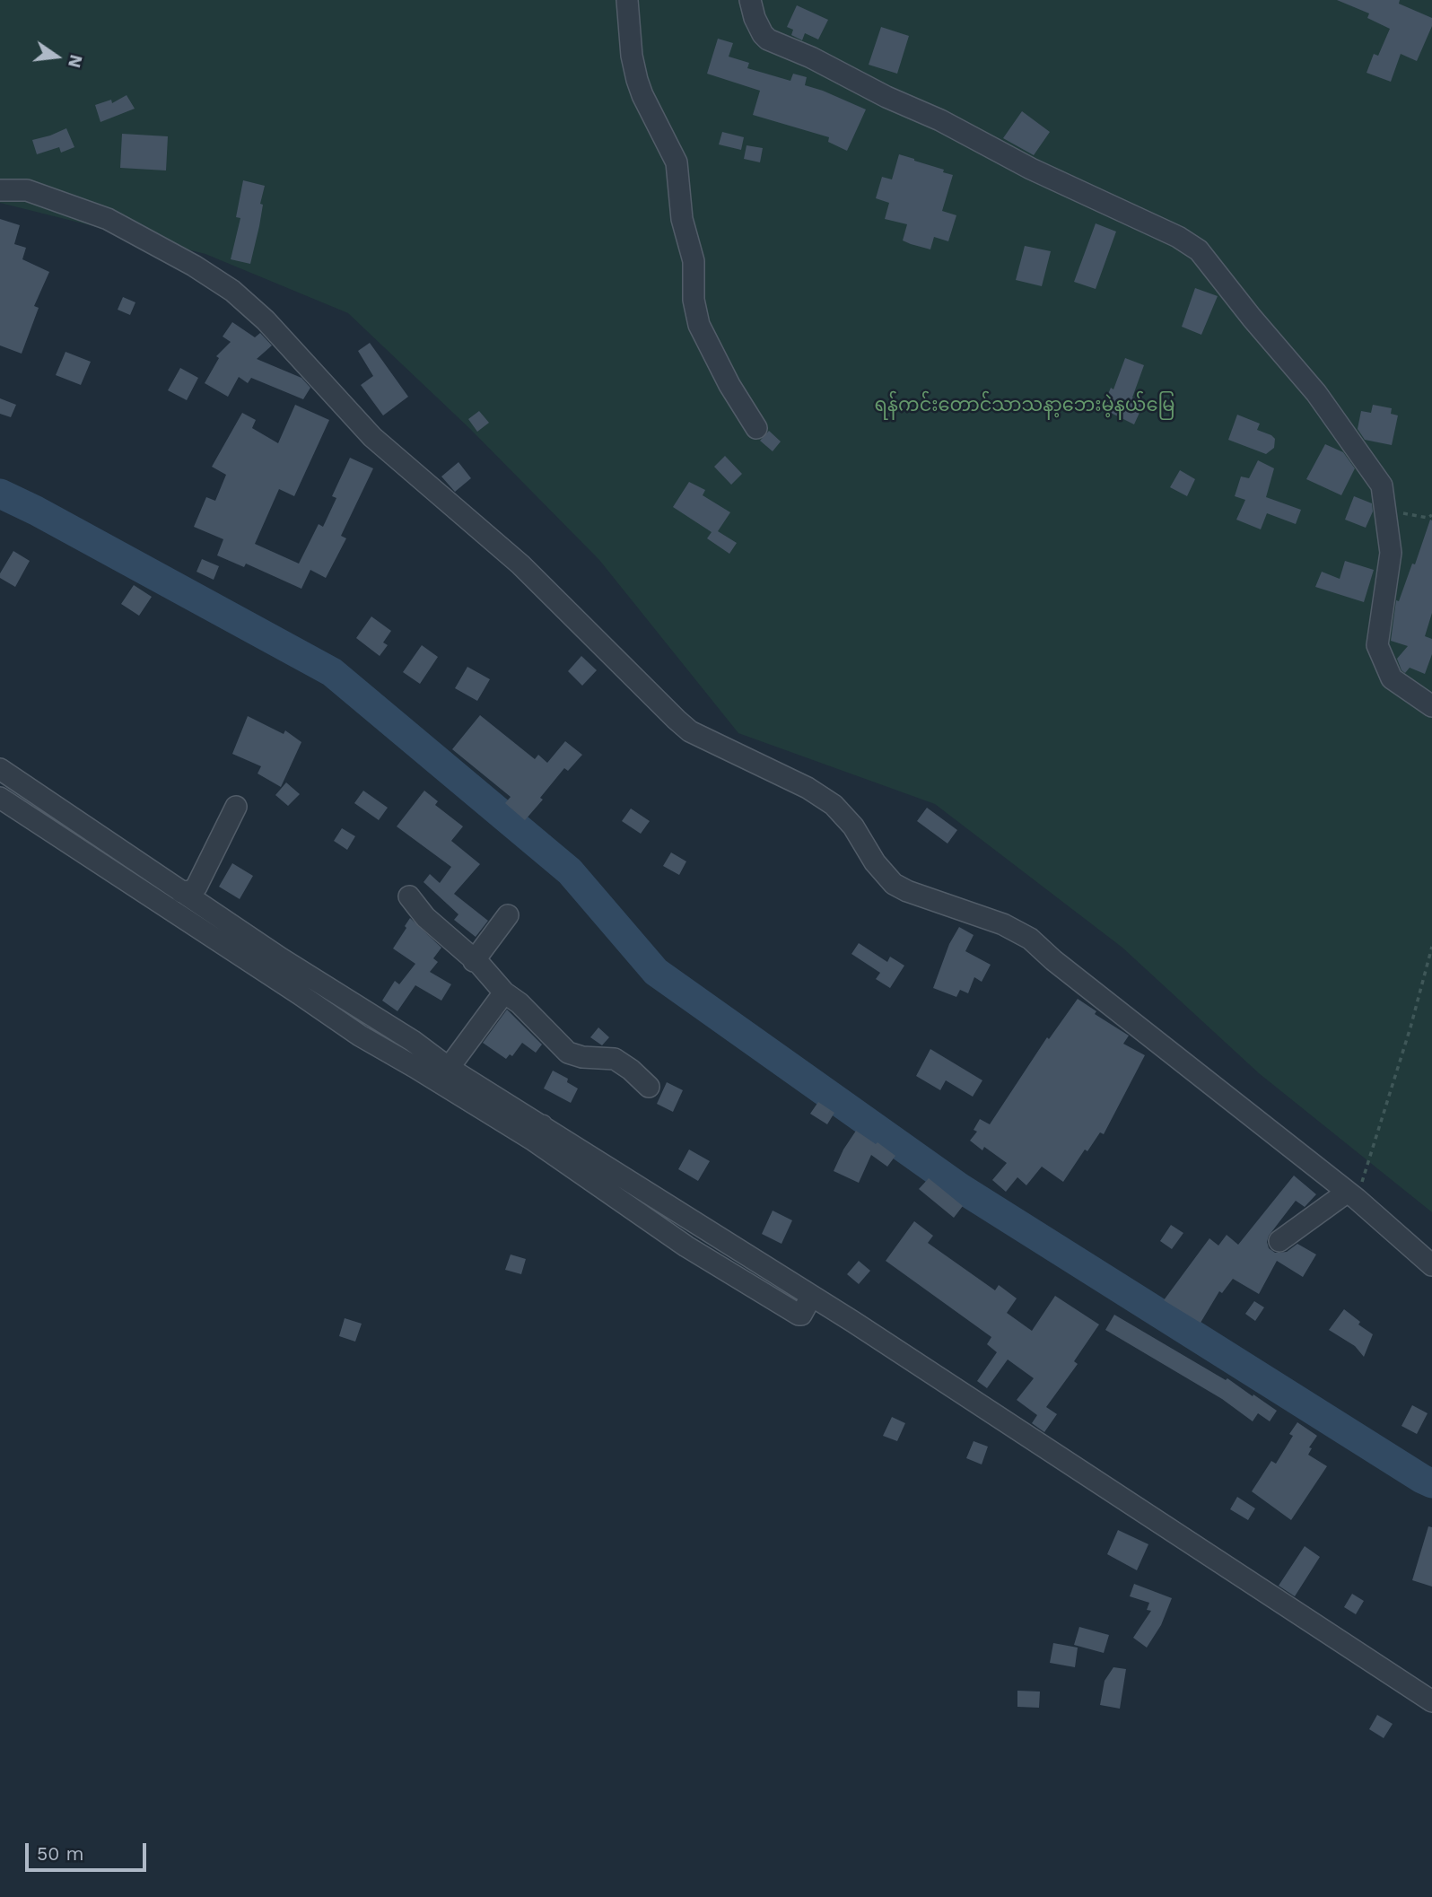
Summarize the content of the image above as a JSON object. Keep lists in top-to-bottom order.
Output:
{
  "parks": ["ရန်ကင်းတောင်သာသနာ့ဘေးမဲ့နယ်မြေ"],
  "scale_bar": "50 m",
  "north": "right"
}
